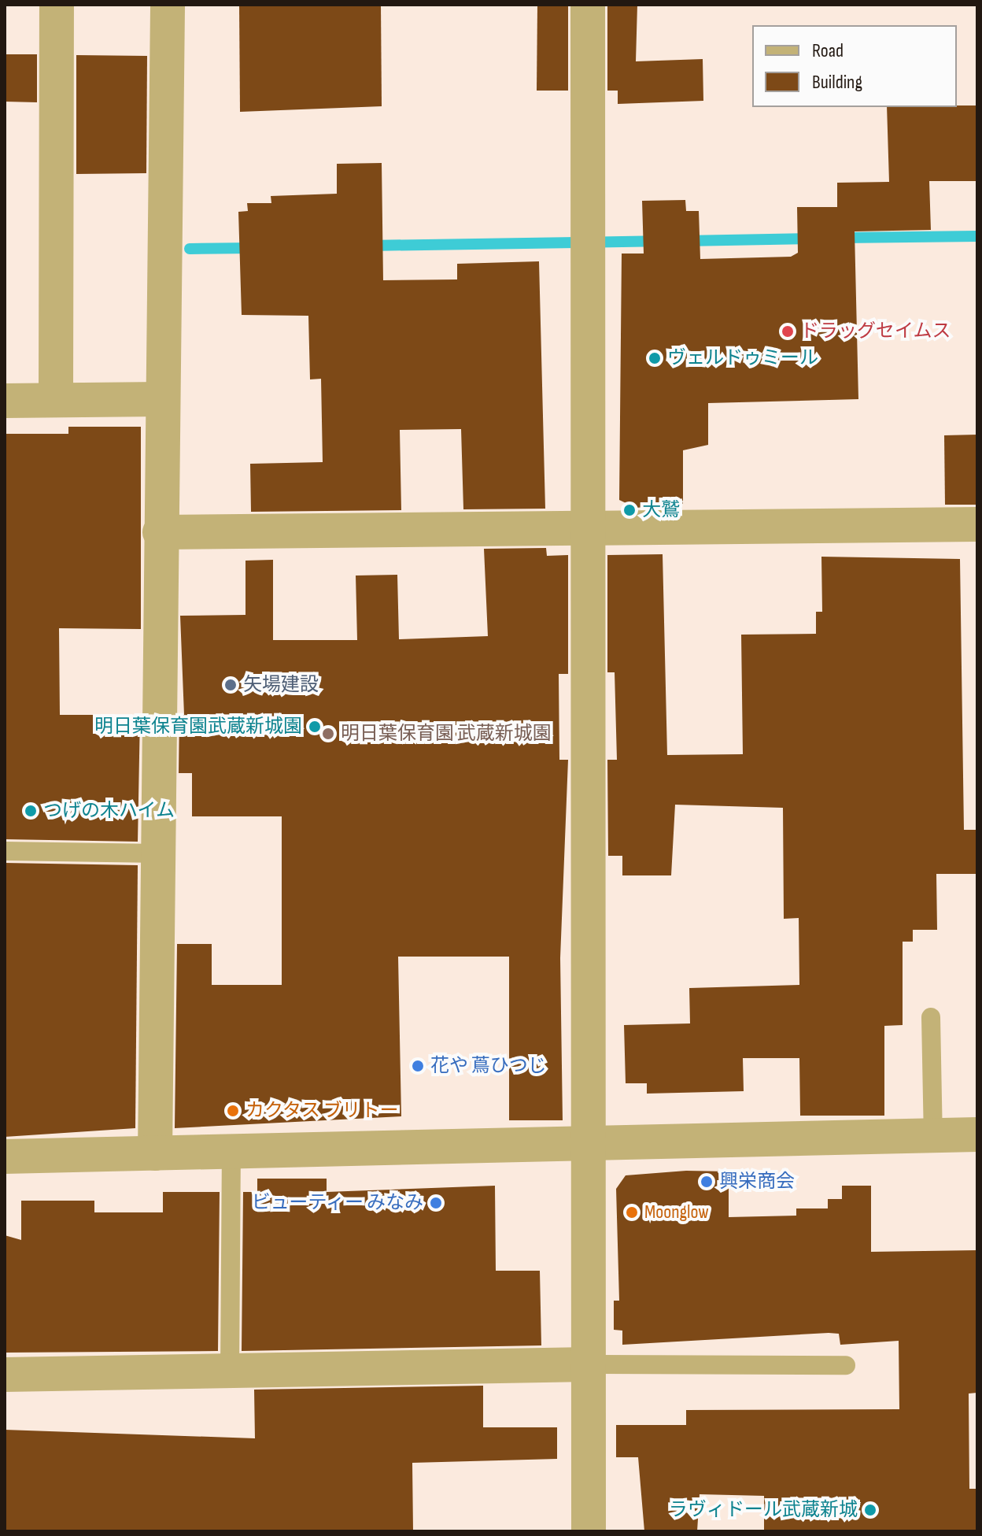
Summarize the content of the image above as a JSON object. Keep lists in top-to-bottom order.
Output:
{
  "places": [
    "ドラッグセイムス",
    "ヴェルドゥミール",
    "大鷲",
    "矢場建設",
    "明日葉保育園武蔵新城園",
    "明日葉保育園 武蔵新城園",
    "つげの木ハイム",
    "花や 蔦ひつじ",
    "カクタス ブリトー",
    "興栄商会",
    "ビューティー みなみ",
    "Moonglow",
    "ラヴィドール武蔵新城"
  ],
  "legend": ["Road", "Building"]
}
